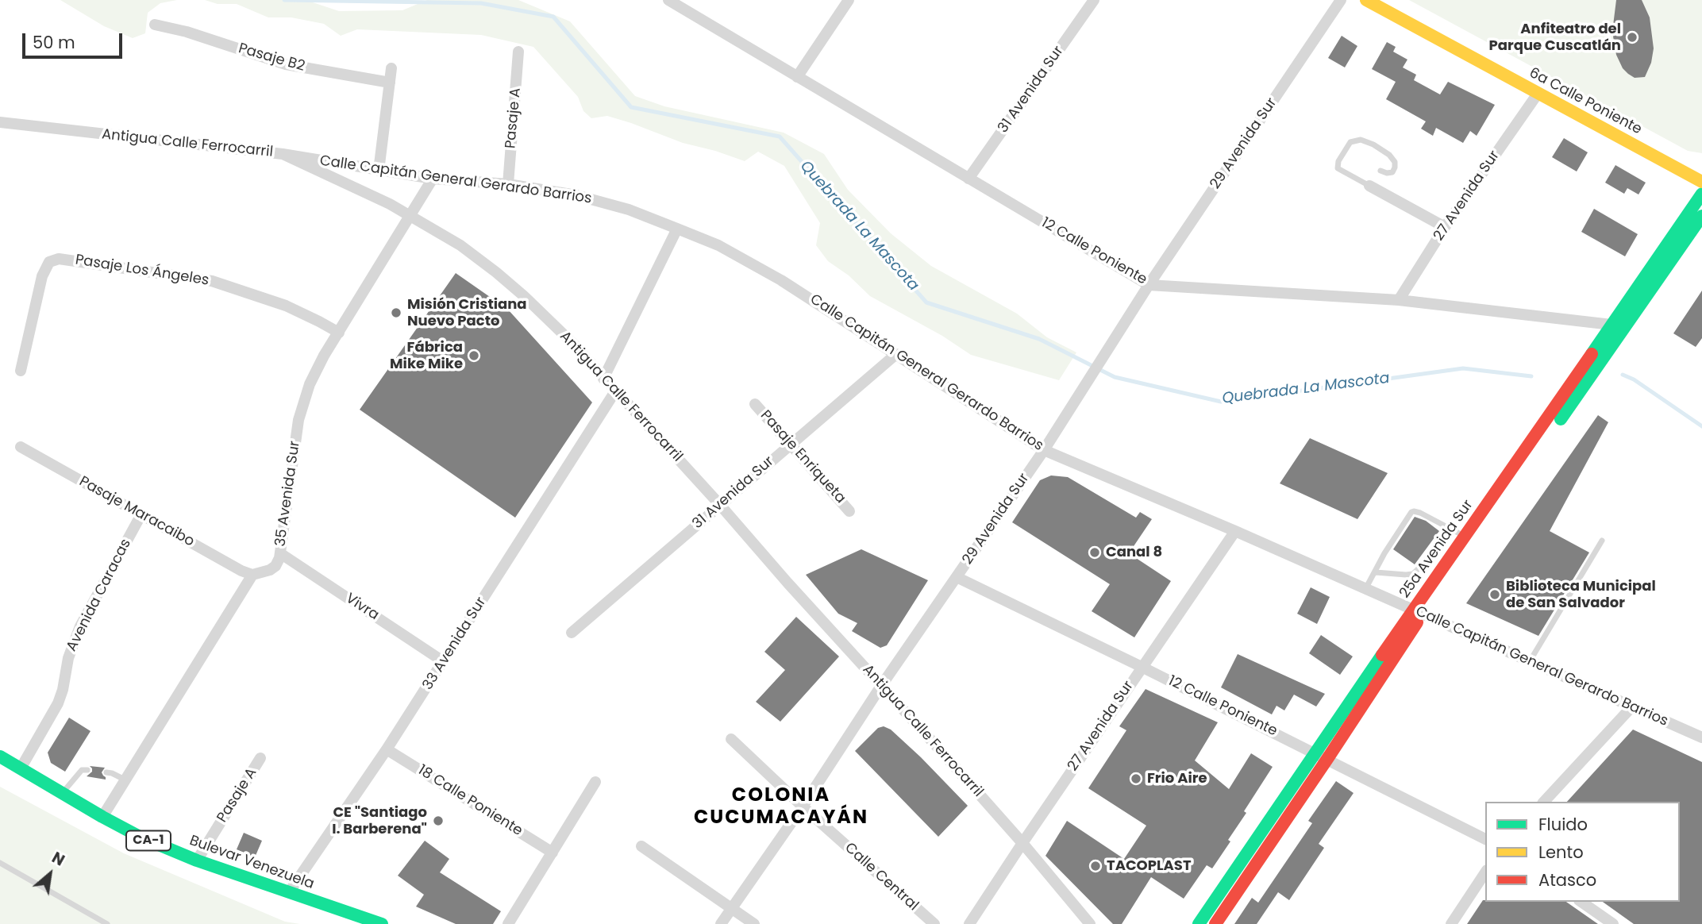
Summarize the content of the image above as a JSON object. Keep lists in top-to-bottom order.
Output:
{
  "streets": {
    "main road": [
      "6a Calle Poniente",
      "25a Avenida Sur",
      "CA-1",
      "Bulevar Venezuela"
    ],
    "street": [
      "Pasaje B2",
      "31 Avenida Sur",
      "Pasaje A",
      "Antigua Calle Ferrocarril",
      "29 Avenida Sur",
      "Calle Capitán General Gerardo Barrios",
      "27 Avenida Sur",
      "12 Calle Poniente",
      "Pasaje Los Ángeles",
      "Pasaje Enriqueta",
      "35 Avenida Sur",
      "Pasaje Maracaibo",
      "Avenida Caracas",
      "Vivra",
      "33 Avenida Sur",
      "18 Calle Poniente",
      "Calle Central"
    ]
  },
  "crossings": [
    ["31 Avenida Sur", "Antigua Calle Ferrocarril"],
    ["31 Avenida Sur", "Calle Capitán General Gerardo Barrios"],
    ["31 Avenida Sur", "12 Calle Poniente"],
    ["31 Avenida Sur", "Pasaje Enriqueta"],
    ["6a Calle Poniente", "27 Avenida Sur"],
    ["Pasaje A", "Calle Capitán General Gerardo Barrios"],
    ["Pasaje A", "Bulevar Venezuela"],
    ["Antigua Calle Ferrocarril", "29 Avenida Sur"],
    ["Antigua Calle Ferrocarril", "Calle Capitán General Gerardo Barrios"],
    ["Antigua Calle Ferrocarril", "27 Avenida Sur"],
    ["Antigua Calle Ferrocarril", "35 Avenida Sur"],
    ["Antigua Calle Ferrocarril", "33 Avenida Sur"],
    ["29 Avenida Sur", "Calle Capitán General Gerardo Barrios"],
    ["29 Avenida Sur", "12 Calle Poniente"],
    ["29 Avenida Sur", "Calle Central"],
    ["Calle Capitán General Gerardo Barrios", "27 Avenida Sur"],
    ["Calle Capitán General Gerardo Barrios", "35 Avenida Sur"],
    ["Calle Capitán General Gerardo Barrios", "25a Avenida Sur"],
    ["27 Avenida Sur", "12 Calle Poniente"],
    ["12 Calle Poniente", "25a Avenida Sur"],
    ["Pasaje Los Ángeles", "35 Avenida Sur"],
    ["35 Avenida Sur", "Pasaje Maracaibo"],
    ["35 Avenida Sur", "Vivra"],
    ["Pasaje Maracaibo", "Avenida Caracas"],
    ["Avenida Caracas", "Bulevar Venezuela"],
    ["Vivra", "33 Avenida Sur"],
    ["33 Avenida Sur", "18 Calle Poniente"],
    ["33 Avenida Sur", "Bulevar Venezuela"]
  ],
  "districts": ["COLONIA CUCUMACAYÁN"],
  "water": ["Quebrada La Mascota"],
  "places": [
    "Anfiteatro del Parque Cuscatlán",
    "Misión Cristiana Nuevo Pacto",
    "Fábrica Mike Mike",
    "Canal 8",
    "Biblioteca Municipal de San Salvador",
    "Frio Aire",
    "CE \"Santiago I. Barberena\"",
    "TACOPLAST"
  ],
  "legend": ["Fluido", "Lento", "Atasco"],
  "scale_bar": "50 m",
  "north": "top right"
}
